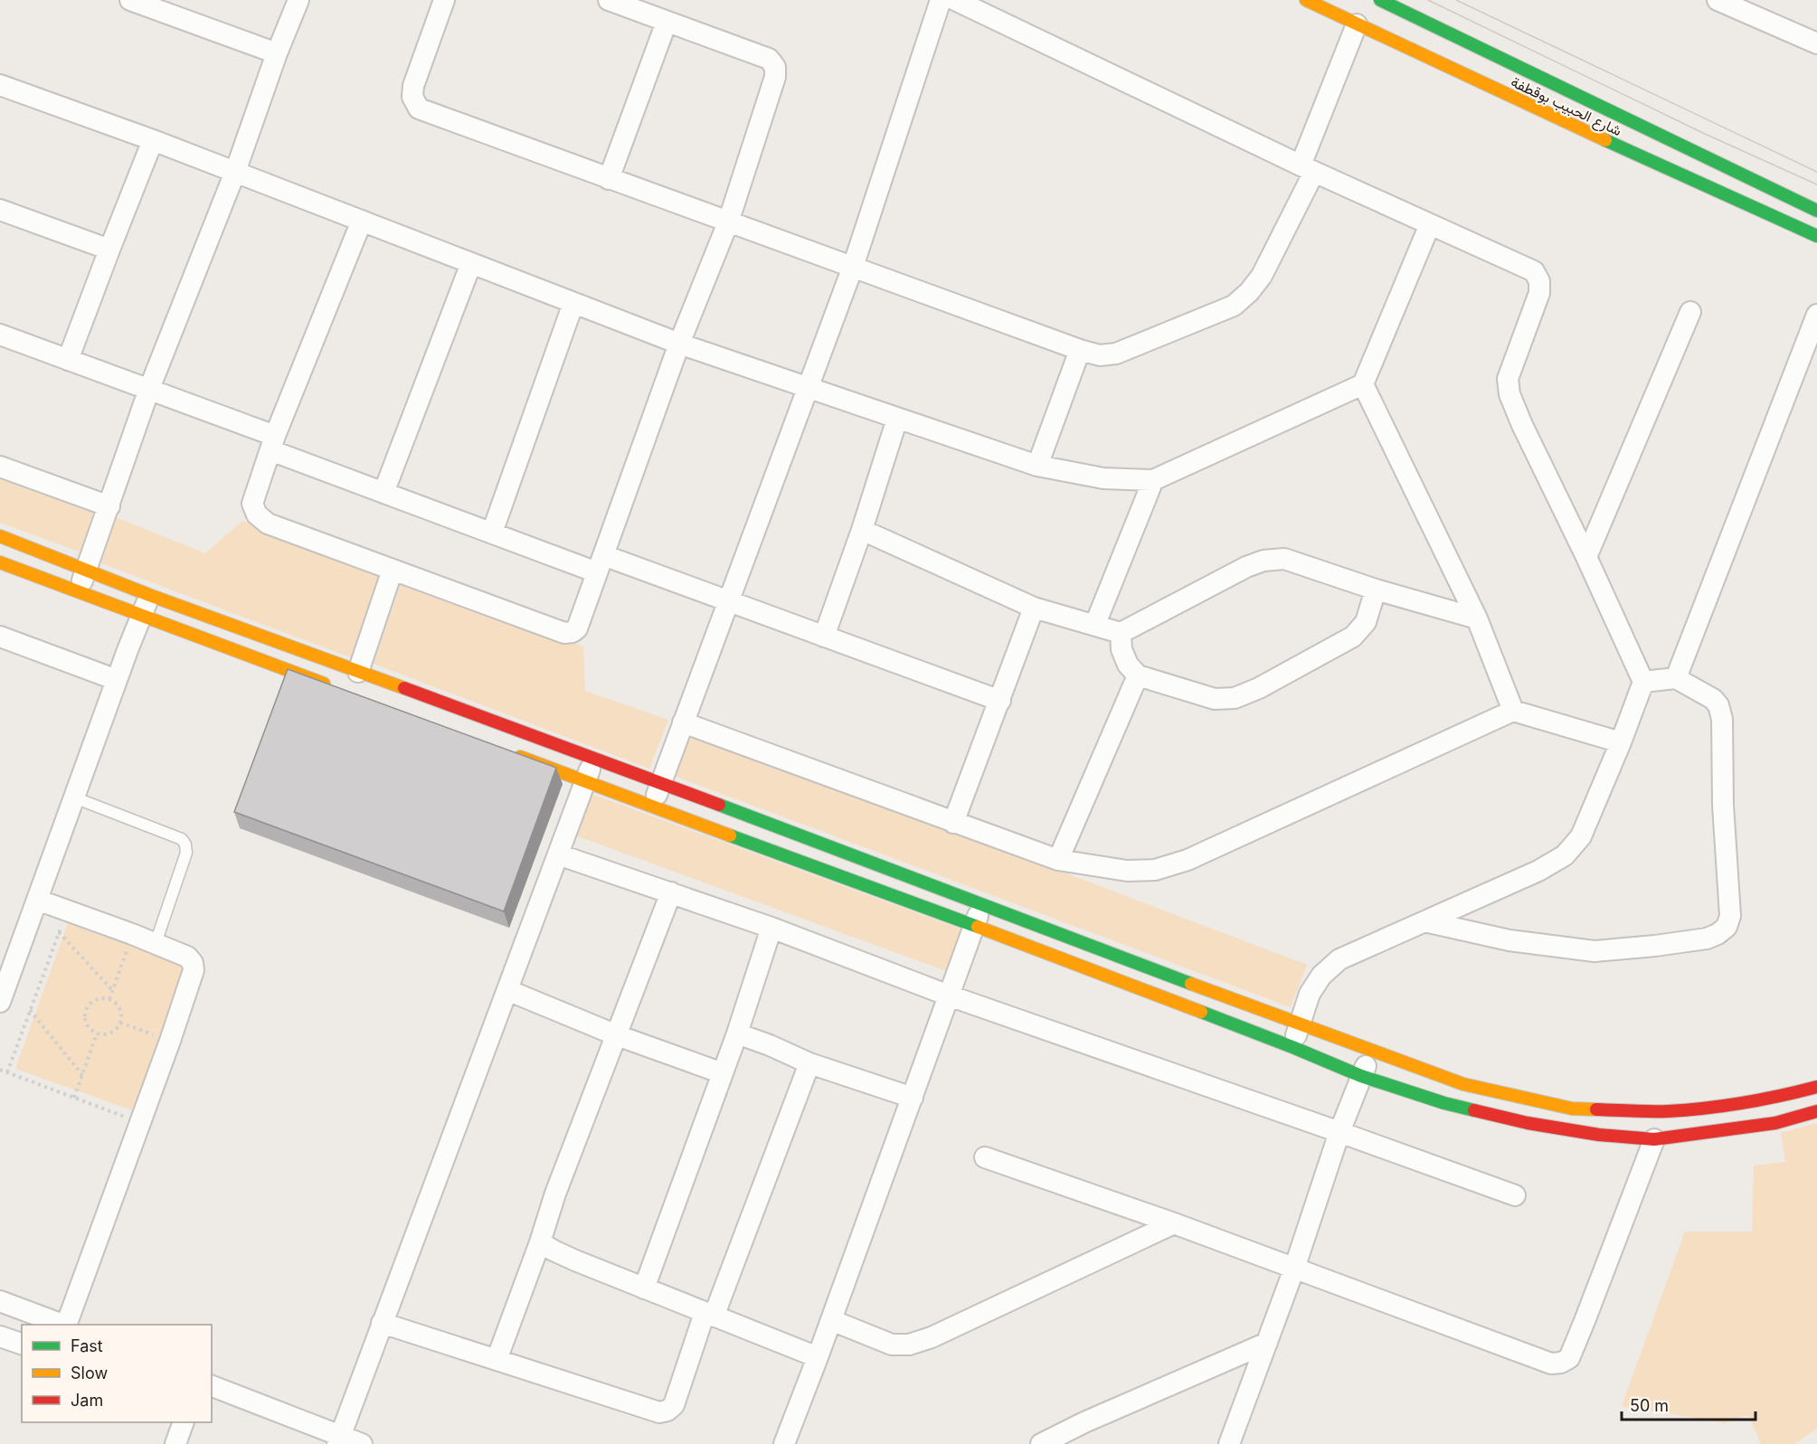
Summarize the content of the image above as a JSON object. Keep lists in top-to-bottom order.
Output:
{
  "streets": {
    "street": ["شارع الحبيب بوقطفة"]
  },
  "legend": ["Fast", "Slow", "Jam"],
  "scale_bar": "50 m"
}
